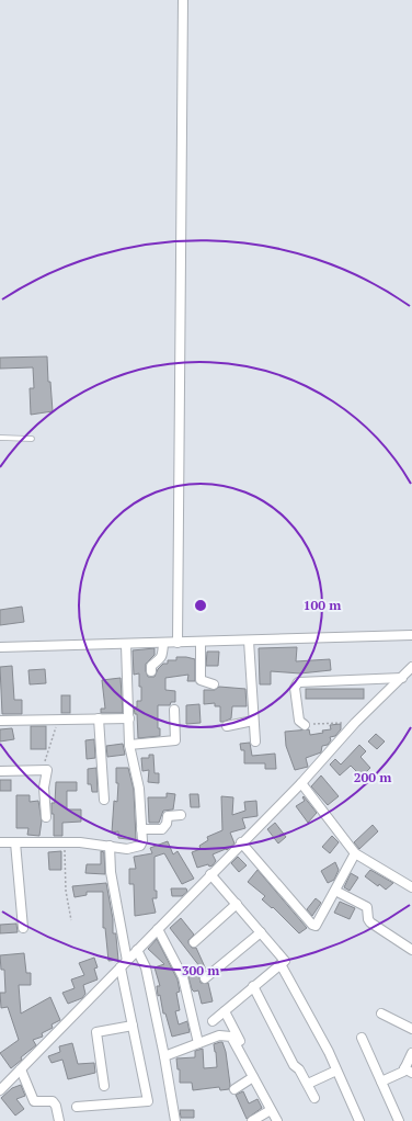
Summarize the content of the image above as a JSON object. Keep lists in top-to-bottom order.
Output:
{
  "rings": ["100 m", "200 m", "300 m"]
}
